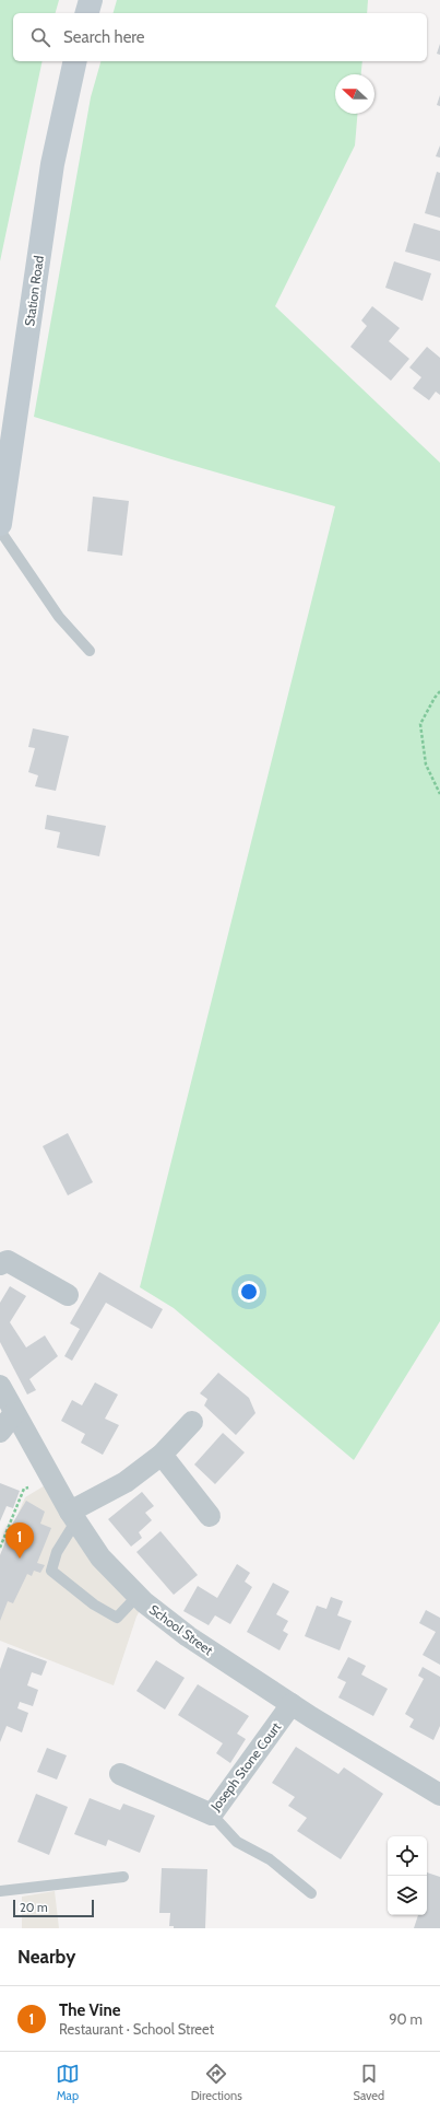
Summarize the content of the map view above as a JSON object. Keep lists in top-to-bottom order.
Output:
{
  "streets": {
    "main road": ["Station Road"],
    "street": ["School Street", "Joseph Stone Court"]
  },
  "crossings": [
    ["School Street", "Joseph Stone Court"]
  ],
  "scale_bar": "20 m",
  "north": "left",
  "page": {
    "search": "Search here",
    "pins": "1",
    "scale": "20 m",
    "heading": "Nearby",
    "list": [
      {
        "mark": "1",
        "name": "The Vine",
        "note": "Restaurant · School Street",
        "value": "90 m"
      }
    ],
    "nav": ["Map", "Directions", "Saved"]
  }
}
